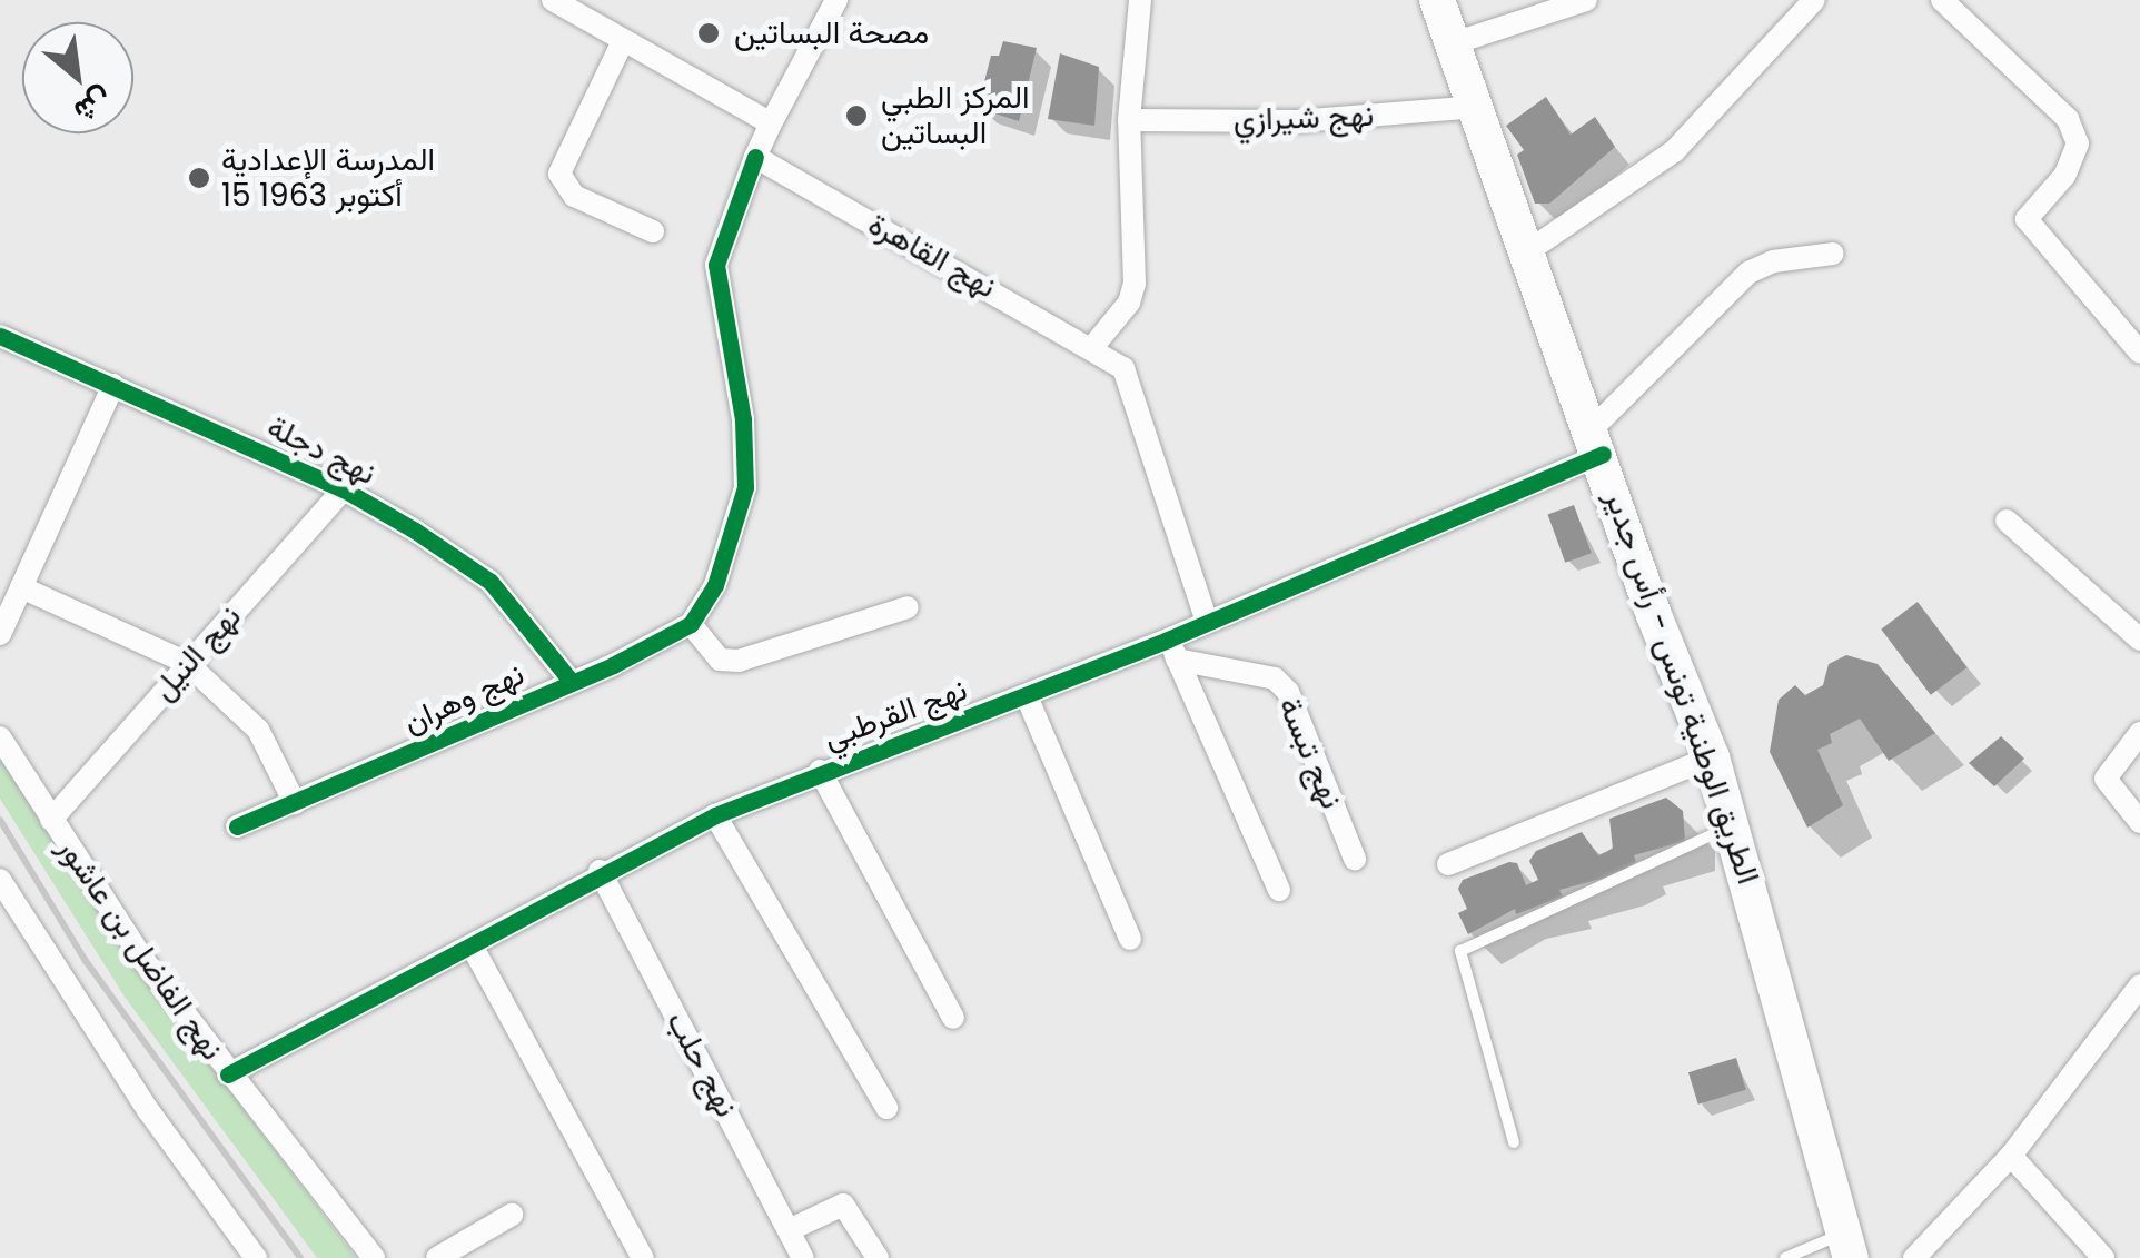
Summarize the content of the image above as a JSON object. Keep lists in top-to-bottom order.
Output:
{
  "streets": {
    "main road": ["الطريق الوطنية تونس - رأس جدير"],
    "street": [
      "نهج شيرازي",
      "نهج القاهرة",
      "نهج دجلة",
      "نهج النيل",
      "نهج وهران",
      "نهج القرطبي",
      "نهج تبسة",
      "نهج الفاضل بن عاشور",
      "نهج حلب"
    ]
  },
  "crossings": [
    ["نهج شيرازي", "الطريق الوطنية تونس - رأس جدير"],
    ["نهج القاهرة", "نهج القرطبي"],
    ["نهج دجلة", "نهج النيل"],
    ["نهج دجلة", "نهج وهران"],
    ["نهج النيل", "نهج الفاضل بن عاشور"],
    ["الطريق الوطنية تونس - رأس جدير", "نهج القرطبي"],
    ["نهج القرطبي", "نهج تبسة"],
    ["نهج القرطبي", "نهج الفاضل بن عاشور"],
    ["نهج القرطبي", "نهج حلب"]
  ],
  "places": ["مصحة البساتين", "المركز الطبي البساتين", "المدرسة الإعدادية 15 أكتوبر 1963"],
  "north": "bottom right"
}
